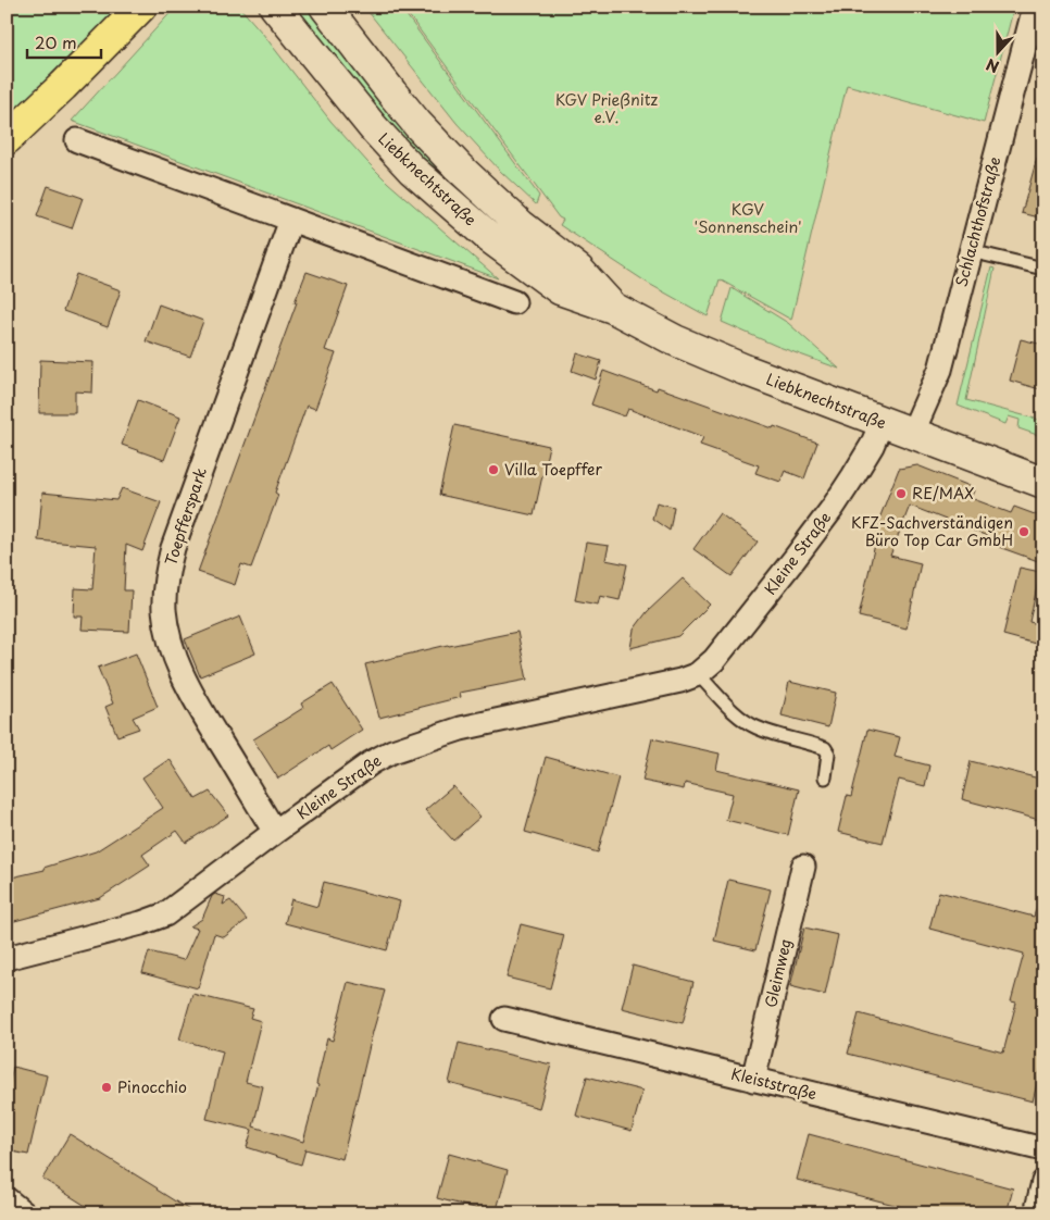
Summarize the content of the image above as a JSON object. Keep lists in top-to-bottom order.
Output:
{
  "streets": {
    "main road": ["Liebknechtstraße"],
    "street": [
      "Schlachthofstraße",
      "Toepfferspark",
      "Kleine Straße",
      "Gleimweg",
      "Kleiststraße"
    ]
  },
  "crossings": [
    ["Liebknechtstraße", "Schlachthofstraße"],
    ["Liebknechtstraße", "Kleine Straße"],
    ["Toepfferspark", "Kleine Straße"],
    ["Gleimweg", "Kleiststraße"]
  ],
  "parks": ["KGV Prießnitz e.V.", "KGV 'Sonnenschein'"],
  "places": [
    "Villa Toepffer",
    "RE/MAX",
    "KFZ-Sachverständigen Büro Top Car GmbH",
    "Pinocchio"
  ],
  "scale_bar": "20 m",
  "north": "bottom"
}
